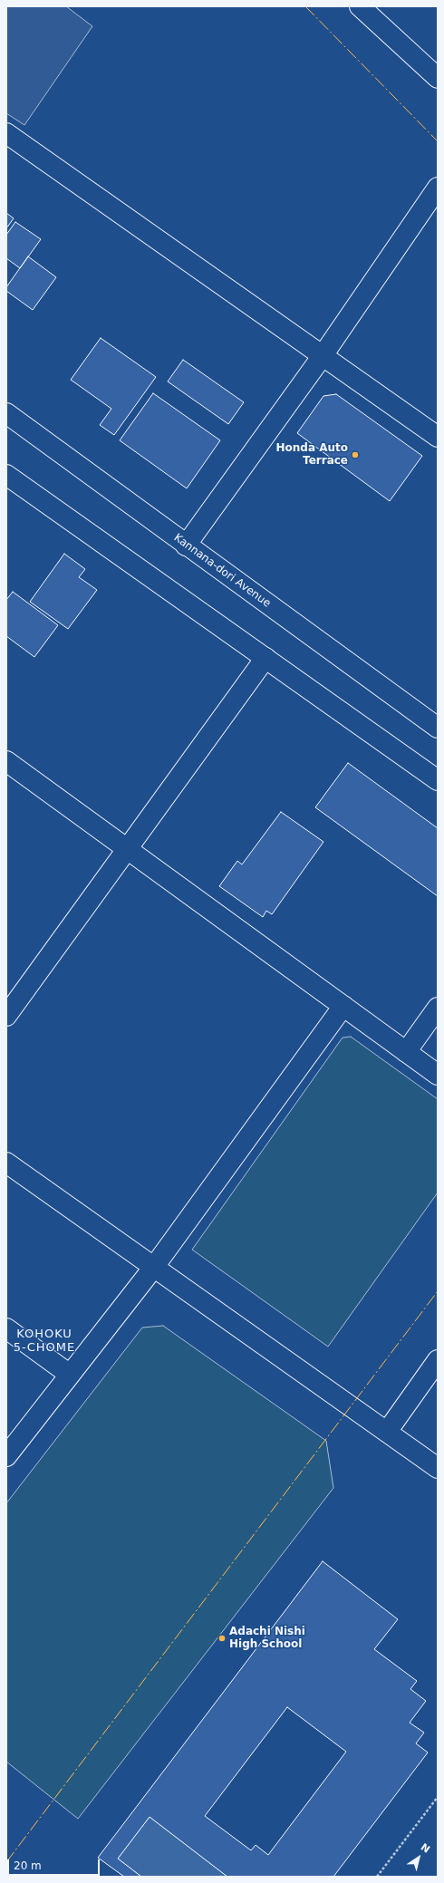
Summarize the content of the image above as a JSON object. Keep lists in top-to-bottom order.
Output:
{
  "streets": {
    "street": ["Kannana-dori Avenue"]
  },
  "districts": ["KOHOKU 5-CHOME"],
  "places": ["Honda Auto Terrace", "Adachi Nishi High School"],
  "scale_bar": "20 m",
  "north": "top right"
}
